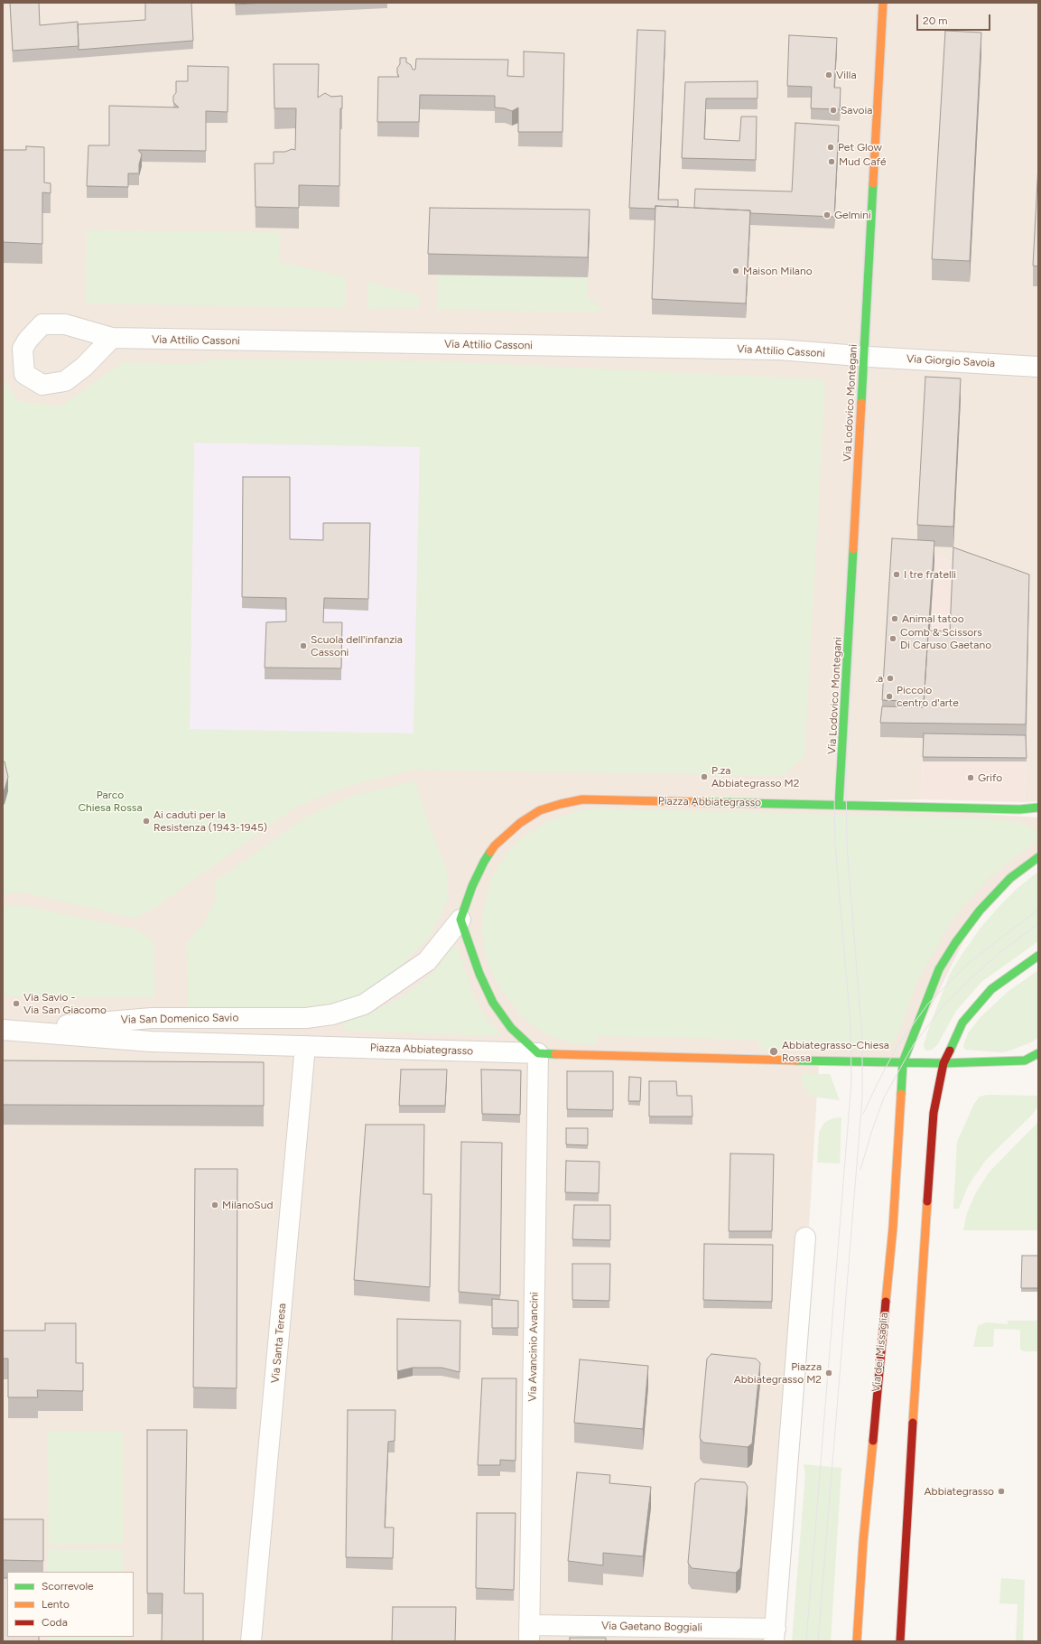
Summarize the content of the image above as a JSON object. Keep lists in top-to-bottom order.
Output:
{
  "streets": {
    "street": [
      "Via Attilio Cassoni",
      "Via Giorgio Savoia",
      "Via Lodovico Montegani",
      "Piazza Abbiategrasso",
      "Via San Domenico Savio",
      "Via Santa Teresa",
      "Via Avancinio Avancini",
      "Via dei Missaglia",
      "Via Gaetano Boggiali"
    ]
  },
  "crossings": [
    ["Via Attilio Cassoni", "Via Giorgio Savoia"],
    ["Via Attilio Cassoni", "Via Lodovico Montegani"],
    ["Via Giorgio Savoia", "Via Lodovico Montegani"],
    ["Via Lodovico Montegani", "Piazza Abbiategrasso"],
    ["Piazza Abbiategrasso", "Via San Domenico Savio"],
    ["Piazza Abbiategrasso", "Via Santa Teresa"],
    ["Piazza Abbiategrasso", "Via Avancinio Avancini"],
    ["Piazza Abbiategrasso", "Via dei Missaglia"],
    ["Via San Domenico Savio", "Via Santa Teresa"],
    ["Via Avancinio Avancini", "Via Gaetano Boggiali"]
  ],
  "parks": ["Parco Chiesa Rossa"],
  "places": [
    "Villa",
    "Savoia",
    "Pet Glow",
    "Mud Café",
    "Gelmini",
    "Maison Milano",
    "I tre fratelli",
    "Animal tatoo",
    "Comb & Scissors Di Caruso Gaetano",
    "Scuola dell'infanzia Cassoni",
    ".a",
    "Piccolo centro d'arte",
    "P.za Abbiategrasso M2",
    "Grifo",
    "Ai caduti per la Resistenza (1943-1945)",
    "Via Savio - Via San Giacomo",
    "Abbiategrasso-Chiesa Rossa",
    "MilanoSud",
    "Piazza Abbiategrasso M2",
    "Abbiategrasso"
  ],
  "legend": ["Scorrevole", "Lento", "Coda"],
  "scale_bar": "20 m"
}
